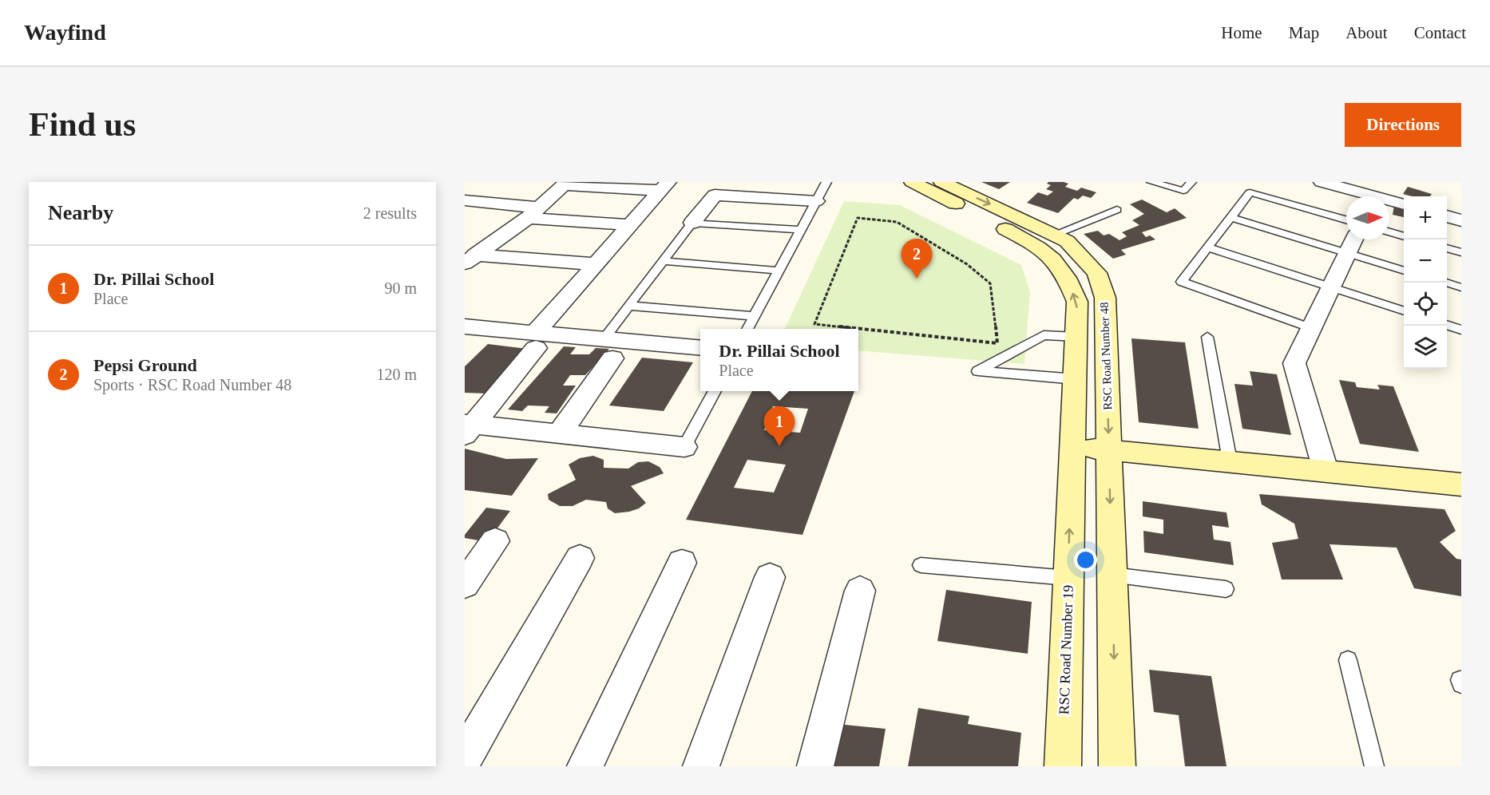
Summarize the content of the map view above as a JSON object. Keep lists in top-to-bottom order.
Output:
{
  "streets": {
    "street": ["RSC Road Number 48", "RSC Road Number 19"]
  },
  "crossings": [
    ["RSC Road Number 48", "RSC Road Number 19"]
  ],
  "north": "right",
  "page": {
    "header": "Wayfind",
    "nav": [
      "Home",
      "Map",
      "About",
      "Contact"
    ],
    "buttons": "Directions",
    "title": "Find us",
    "heading": ["Nearby", "2 results"],
    "map_buttons": ["+", "−"],
    "pins": ["2", "1"],
    "list": [
      {
        "mark": "1",
        "name": "Dr. Pillai School",
        "note": "Place",
        "value": "90 m"
      },
      {
        "mark": "2",
        "name": "Pepsi Ground",
        "note": "Sports · RSC Road Number 48",
        "value": "120 m"
      }
    ],
    "popup": ["Dr. Pillai School", "Place"]
  }
}
